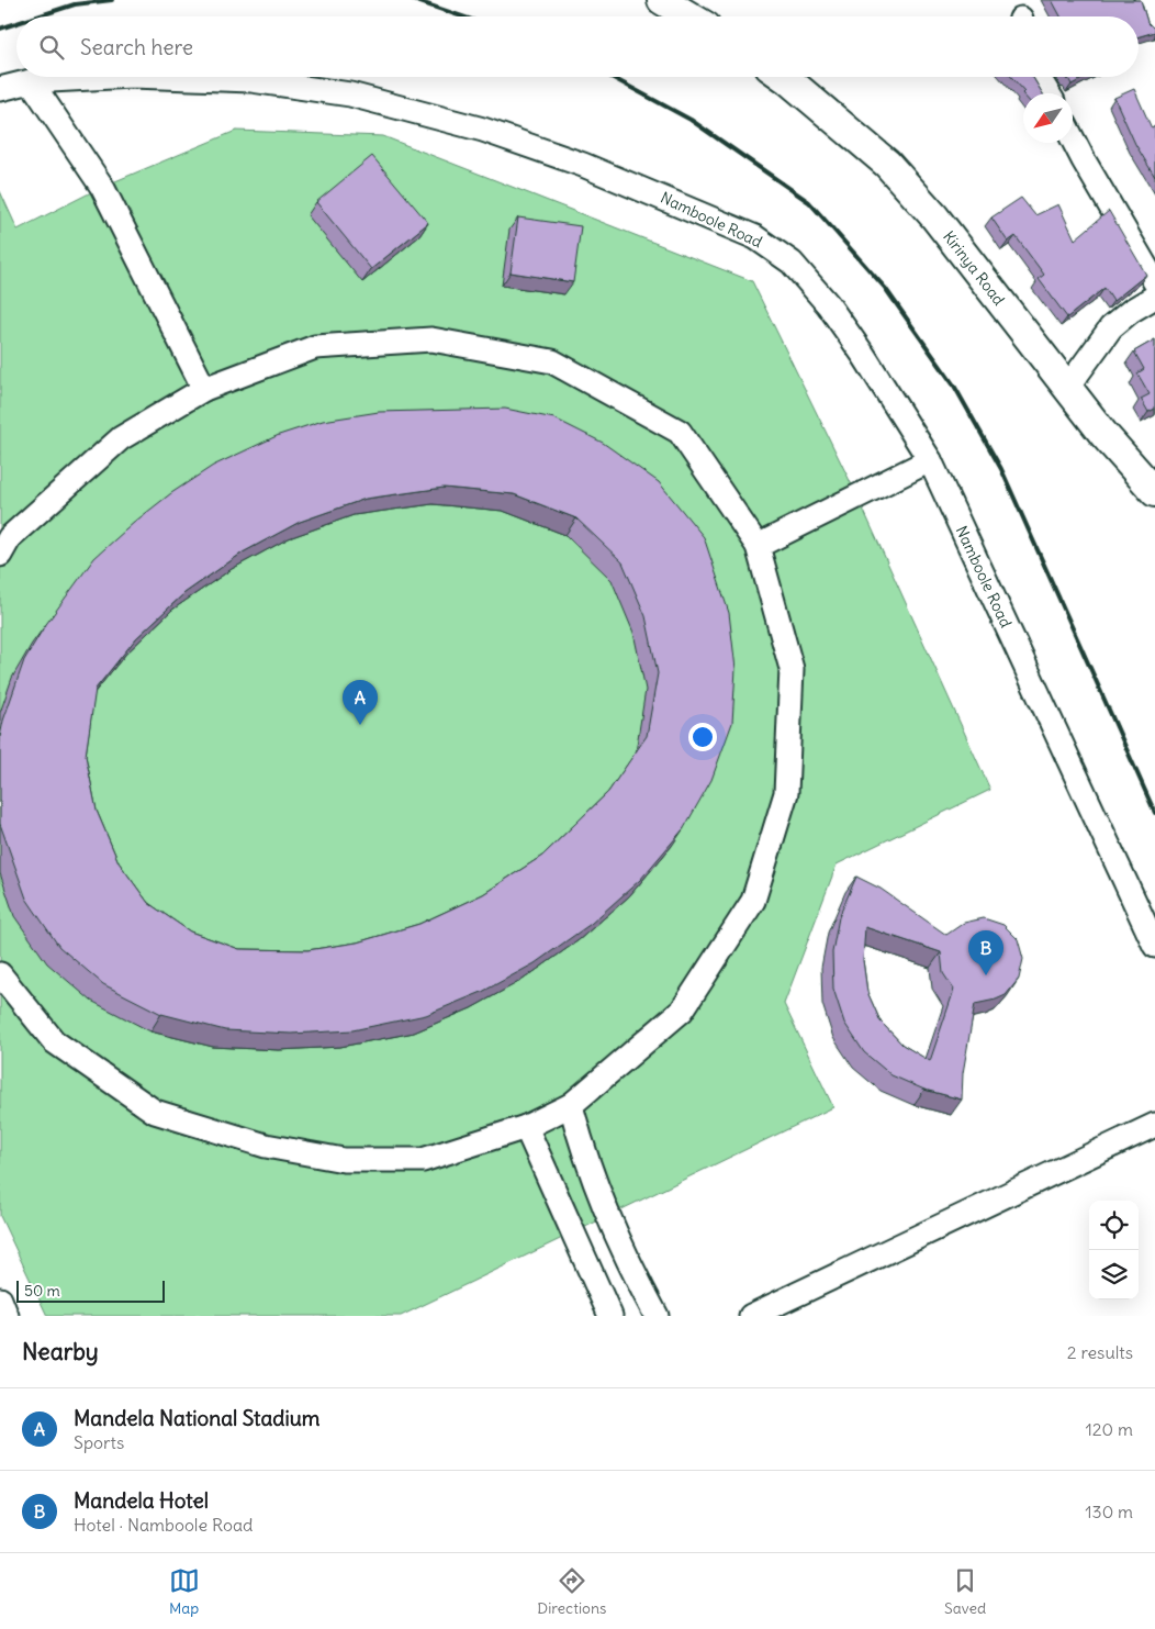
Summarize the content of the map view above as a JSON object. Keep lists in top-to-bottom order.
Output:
{
  "streets": {
    "main road": ["Kirinya Road"],
    "street": ["Namboole Road"]
  },
  "scale_bar": "50 m",
  "north": "bottom left",
  "page": {
    "search": "Search here",
    "pins": ["A", "B"],
    "scale": "50 m",
    "heading": ["Nearby", "2 results"],
    "list": [
      {
        "mark": "A",
        "name": "Mandela National Stadium",
        "note": "Sports",
        "value": "120 m"
      },
      {
        "mark": "B",
        "name": "Mandela Hotel",
        "note": "Hotel · Namboole Road",
        "value": "130 m"
      }
    ],
    "nav": ["Map", "Directions", "Saved"]
  }
}
